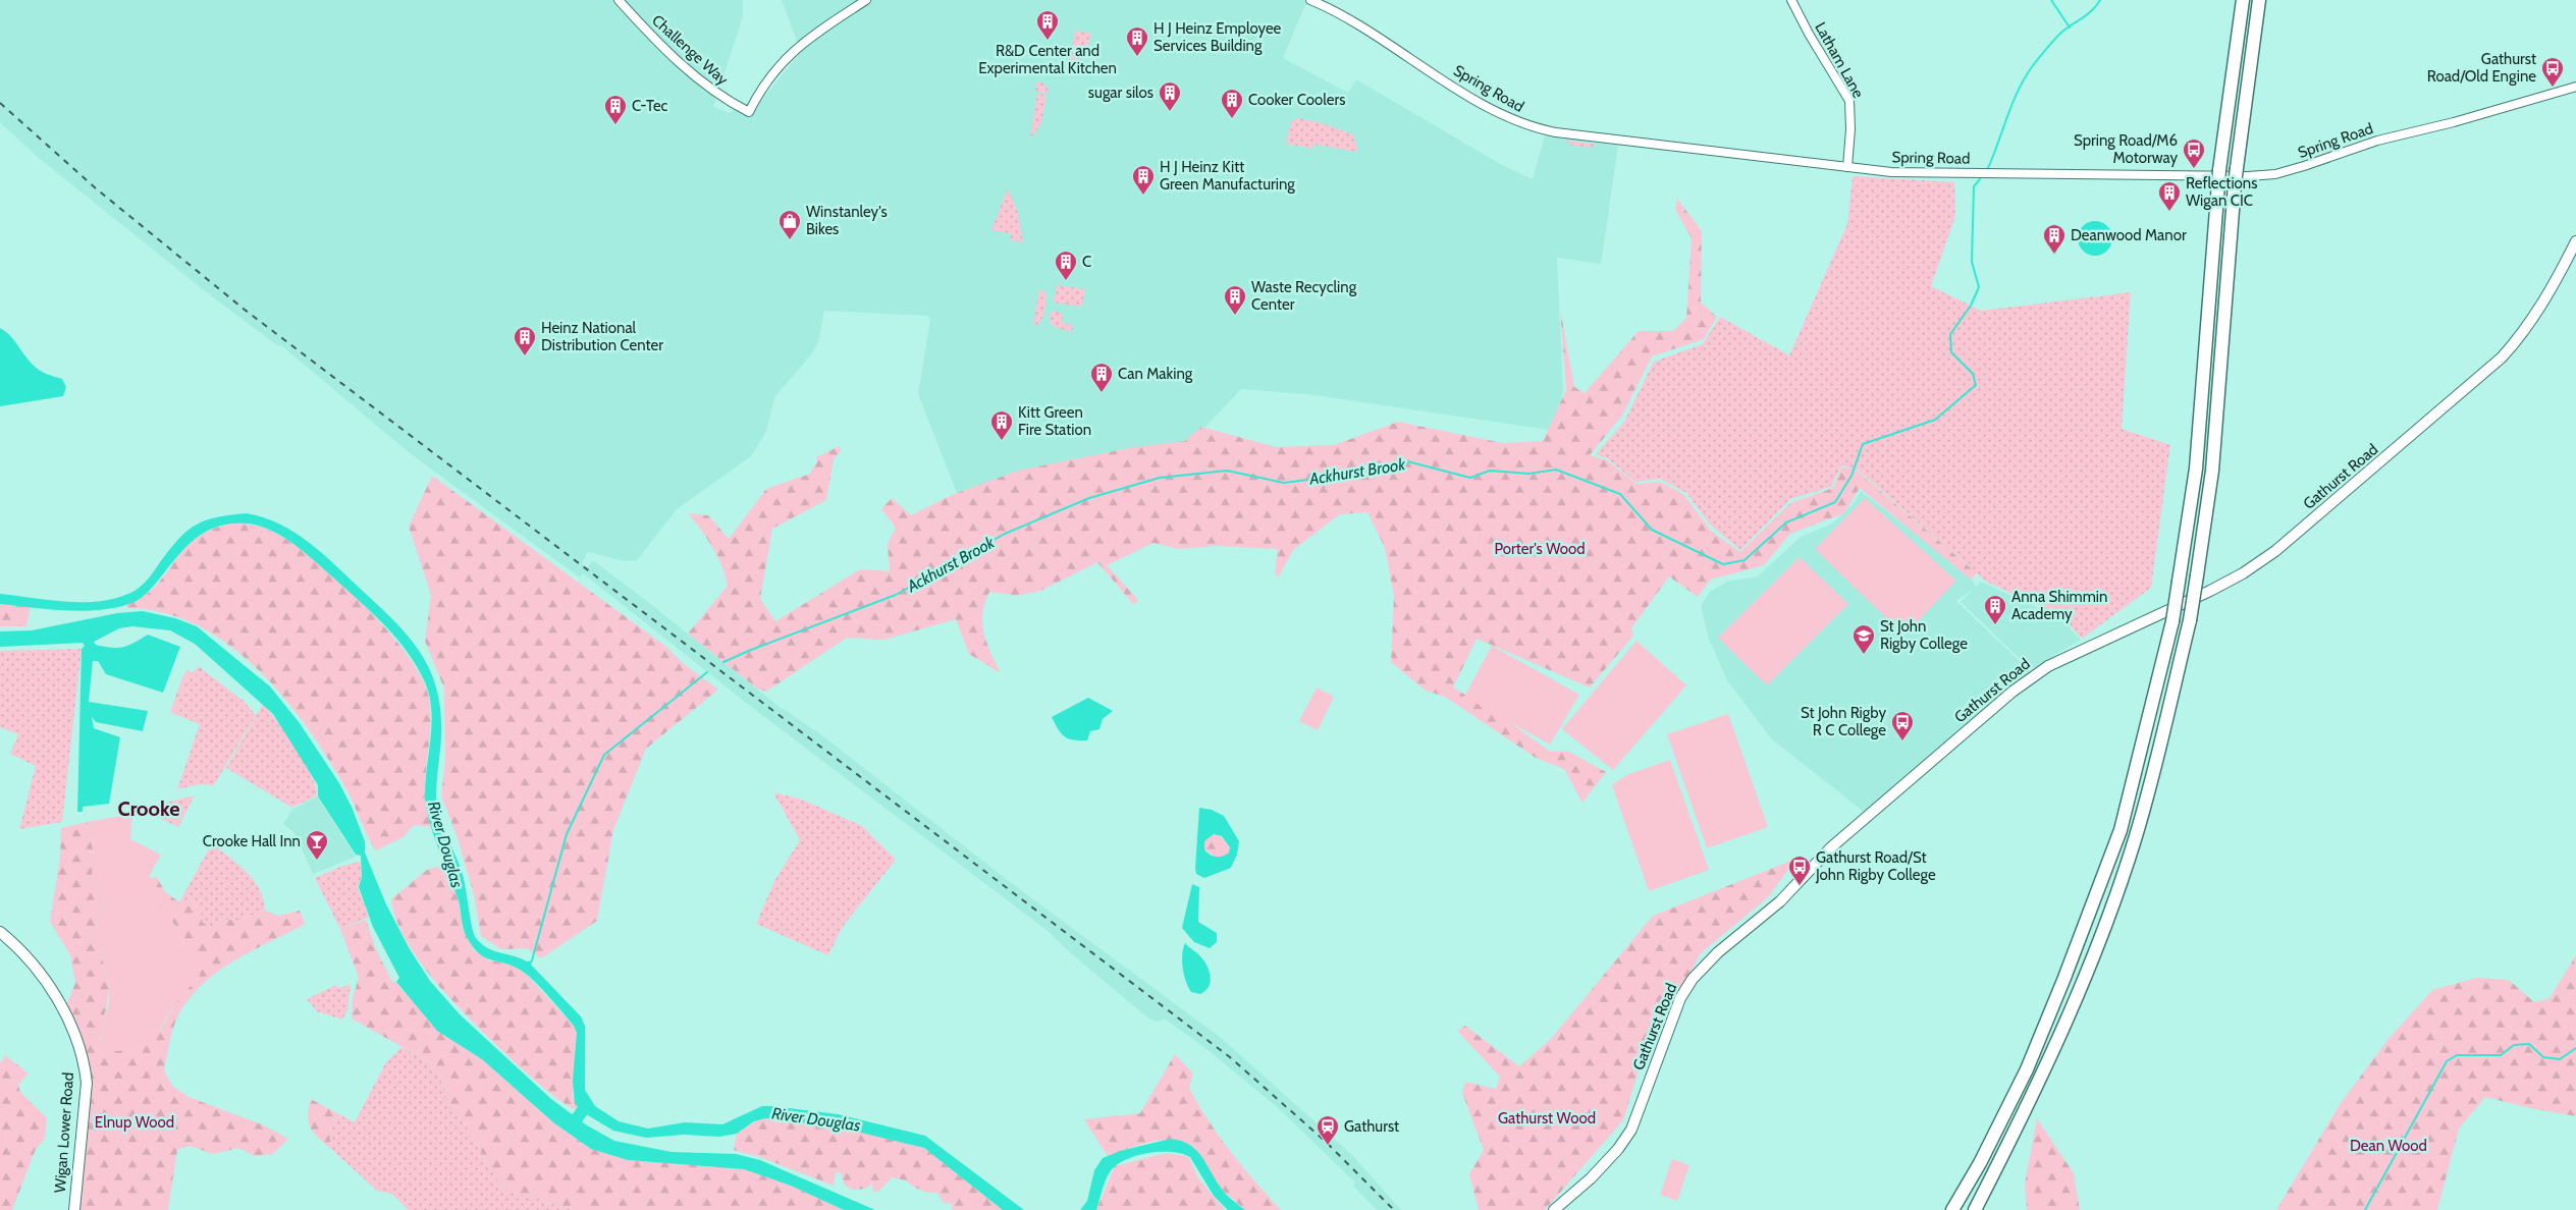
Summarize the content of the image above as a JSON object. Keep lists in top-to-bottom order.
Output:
{
  "streets": {
    "main road": ["Gathurst Road", "Wigan Lower Road"],
    "street": ["Challenge Way", "Latham Lane", "Spring Road"]
  },
  "crossings": [
    ["Latham Lane", "Spring Road"]
  ],
  "districts": ["Crooke"],
  "water": ["Ackhurst Brook", "River Douglas"],
  "parks": [
    "Porter's Wood",
    "Gathurst Wood",
    "Elnup Wood",
    "Dean Wood"
  ],
  "places": {
    "building": [
      "R&D Center and Experimental Kitchen",
      "H J Heinz Employee Services Building",
      "sugar silos",
      "Cooker Coolers",
      "C-Tec",
      "H J Heinz Kitt Green Manufacturing",
      "Reflections Wigan CIC",
      "Deanwood Manor",
      "C",
      "Waste Recycling Center",
      "Heinz National Distribution Center",
      "Can Making",
      "Kitt Green Fire Station",
      "Anna Shimmin Academy"
    ],
    "bus stop": [
      "Gathurst Road/Old Engine",
      "Spring Road/M6 Motorway",
      "St John Rigby R C College",
      "Gathurst Road/St John Rigby College"
    ],
    "shop": ["Winstanley's Bikes"],
    "school or university": ["St John Rigby College"],
    "bar": ["Crooke Hall Inn"],
    "station": ["Gathurst"]
  }
}
